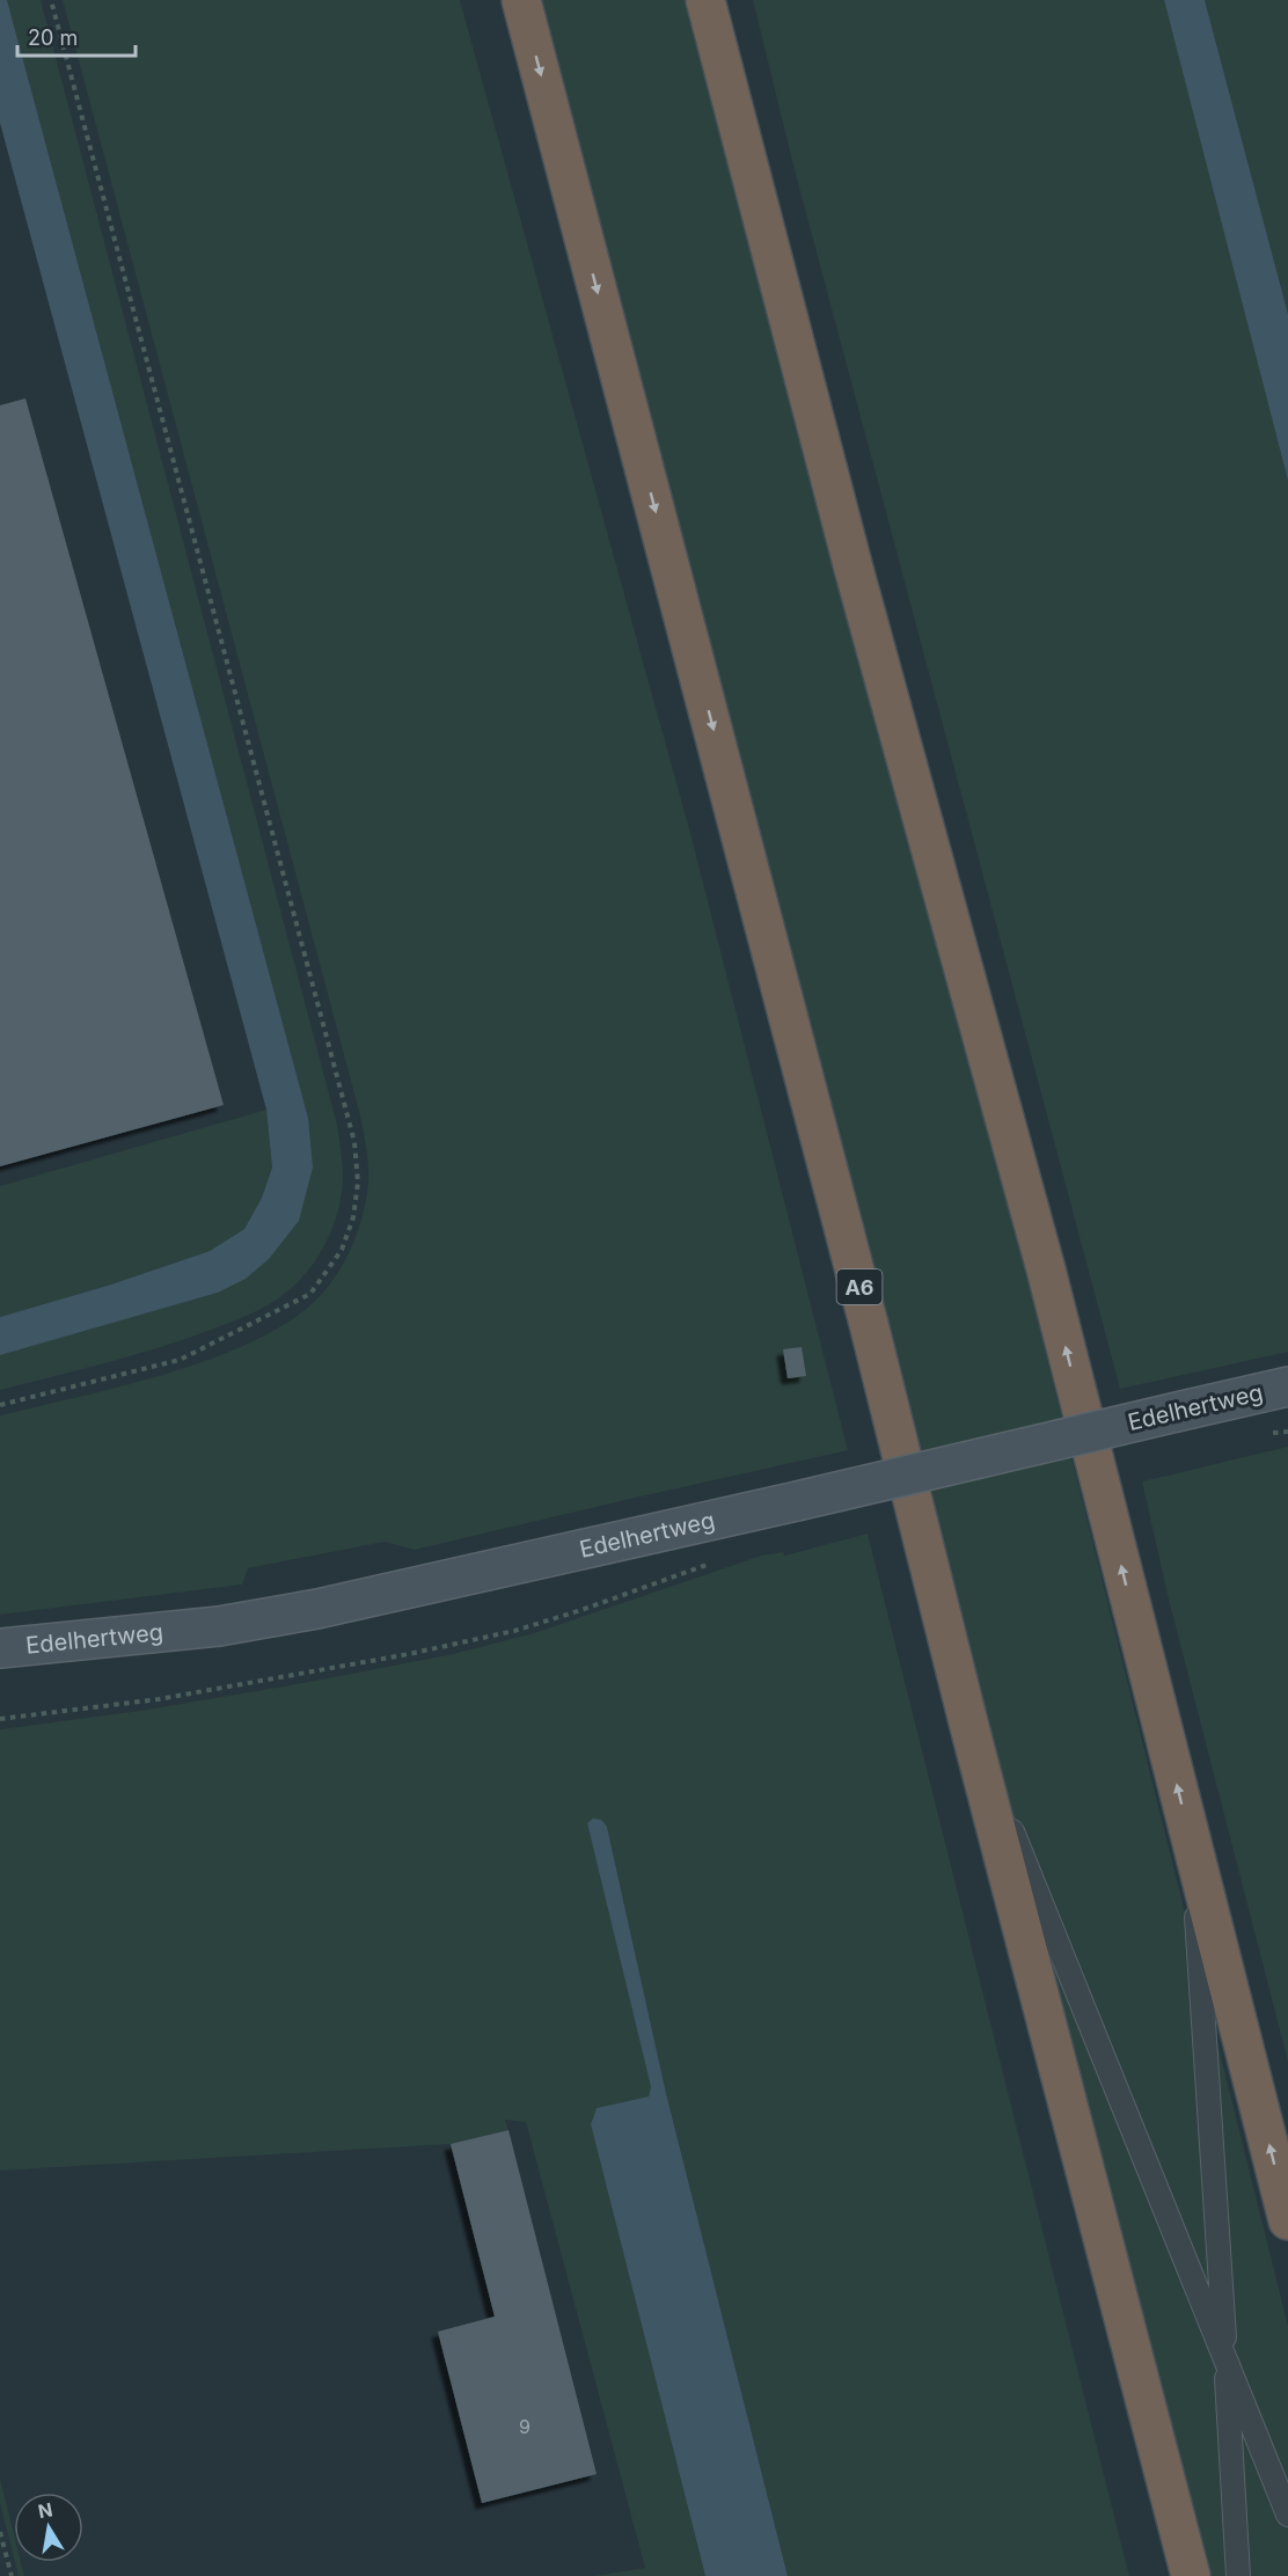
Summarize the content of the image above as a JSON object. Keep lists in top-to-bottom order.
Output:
{
  "streets": {
    "highway": ["A6"],
    "street": ["Edelhertweg"]
  },
  "house_numbers": ["9"],
  "scale_bar": "20 m",
  "north": "top"
}
